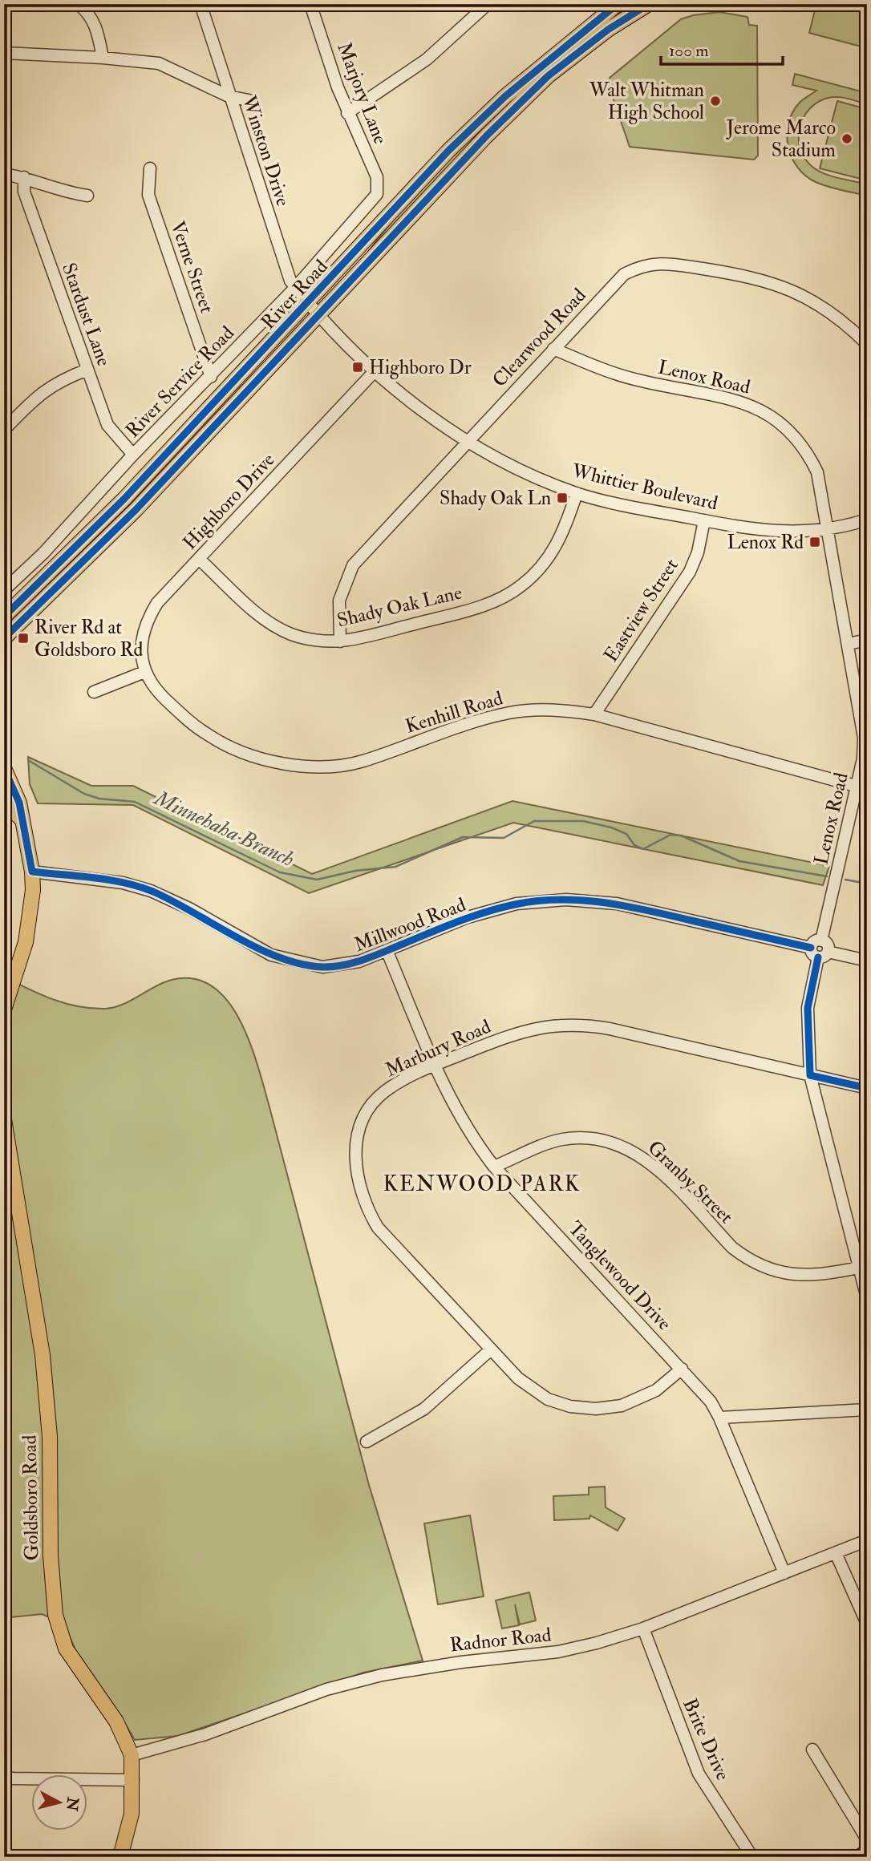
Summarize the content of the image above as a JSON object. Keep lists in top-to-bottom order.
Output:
{
  "streets": {
    "main road": ["River Road", "Goldsboro Road"],
    "street": [
      "Marjory Lane",
      "Winston Drive",
      "Verne Street",
      "Stardust Lane",
      "Clearwood Road",
      "Lenox Road",
      "River Service Road",
      "Whittier Boulevard",
      "Highboro Drive",
      "Shady Oak Lane",
      "Eastview Street",
      "Kenhill Road",
      "Millwood Road",
      "Marbury Road",
      "Granby Street",
      "Tanglewood Drive",
      "Radnor Road",
      "Brite Drive"
    ]
  },
  "crossings": [
    ["Marjory Lane", "River Service Road"],
    ["Winston Drive", "River Road"],
    ["Winston Drive", "River Service Road"],
    ["Winston Drive", "Whittier Boulevard"],
    ["Verne Street", "River Service Road"],
    ["River Road", "Whittier Boulevard"],
    ["Stardust Lane", "River Service Road"],
    ["Clearwood Road", "Lenox Road"],
    ["Clearwood Road", "Whittier Boulevard"],
    ["Clearwood Road", "Shady Oak Lane"],
    ["Lenox Road", "Whittier Boulevard"],
    ["Lenox Road", "Kenhill Road"],
    ["Lenox Road", "Millwood Road"],
    ["Whittier Boulevard", "Highboro Drive"],
    ["Whittier Boulevard", "Shady Oak Lane"],
    ["Whittier Boulevard", "Eastview Street"],
    ["Highboro Drive", "Shady Oak Lane"],
    ["Highboro Drive", "Kenhill Road"],
    ["Eastview Street", "Kenhill Road"],
    ["Millwood Road", "Tanglewood Drive"],
    ["Marbury Road", "Tanglewood Drive"],
    ["Granby Street", "Tanglewood Drive"],
    ["Tanglewood Drive", "Radnor Road"],
    ["Goldsboro Road", "Radnor Road"],
    ["Radnor Road", "Brite Drive"]
  ],
  "districts": ["KENWOOD PARK"],
  "water": ["Minnehaha Branch"],
  "places": {
    "other": ["Walt Whitman High School", "Jerome Marco Stadium"],
    "transit": [
      "Highboro Dr",
      "Shady Oak Ln",
      "Lenox Rd",
      "River Rd at Goldsboro Rd"
    ]
  },
  "scale_bar": "100 m",
  "north": "right"
}
